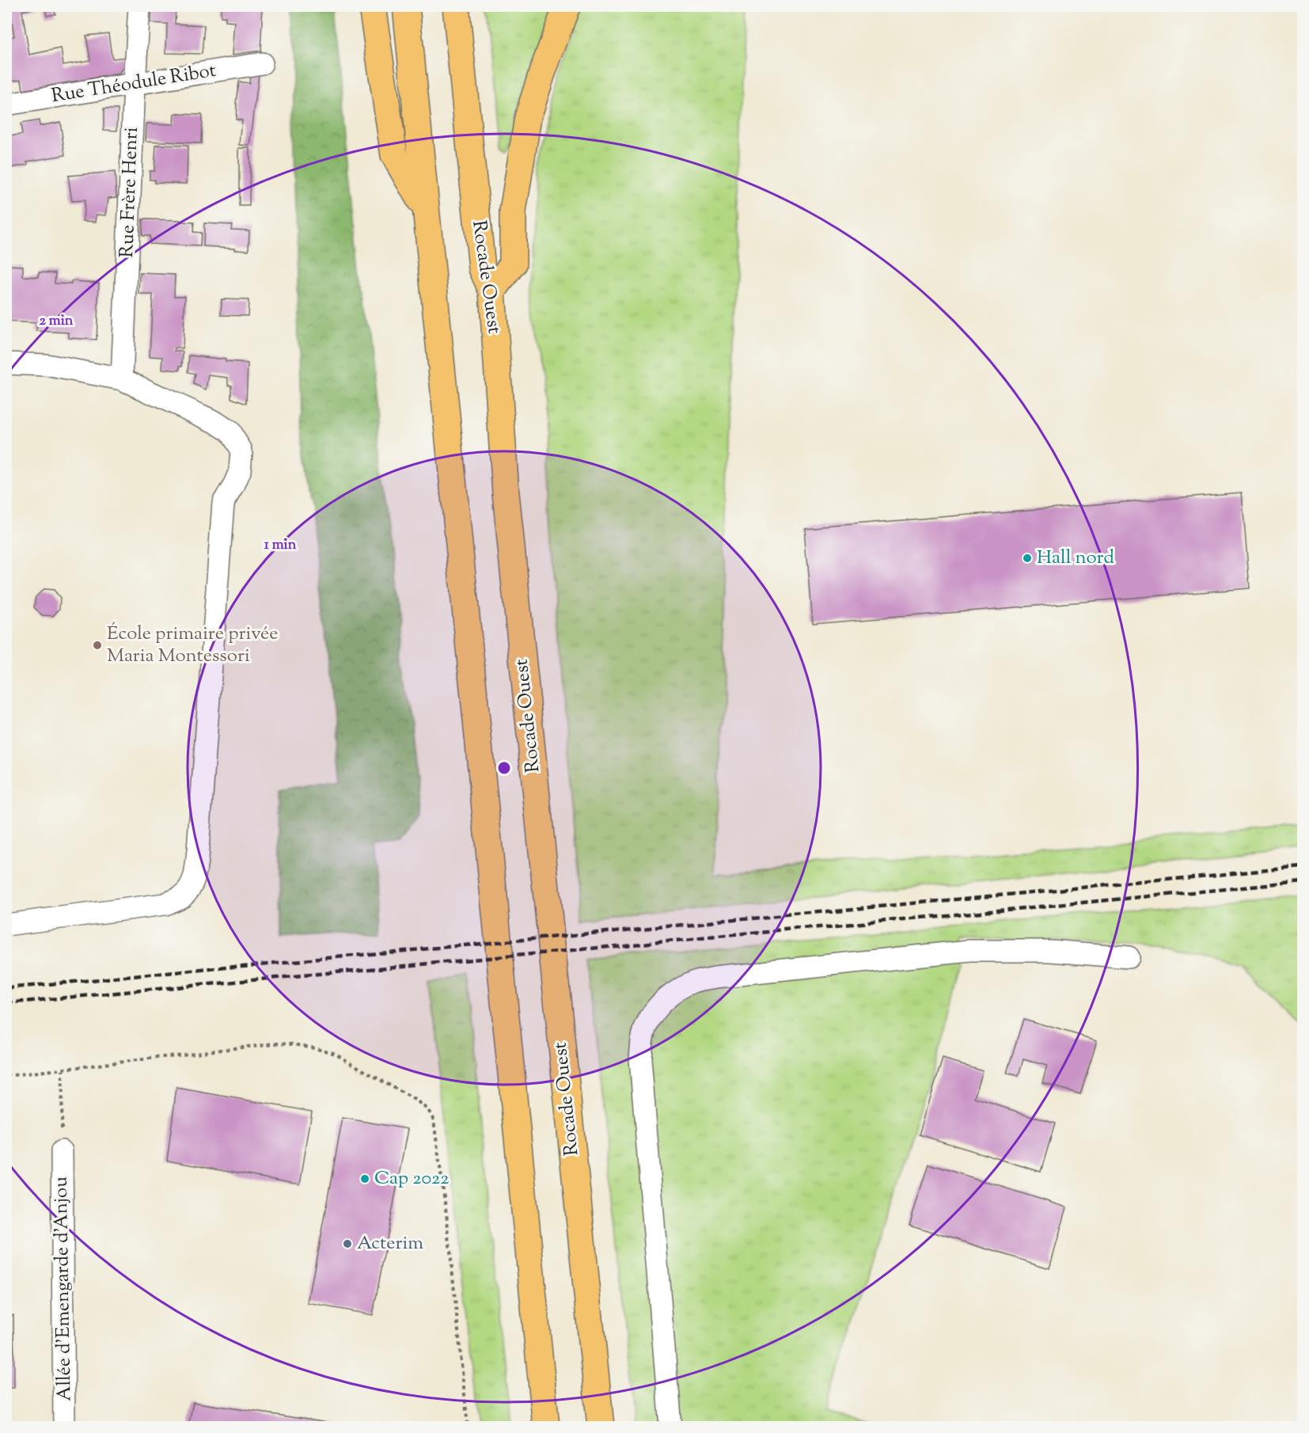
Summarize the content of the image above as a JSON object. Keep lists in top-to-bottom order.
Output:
{
  "streets": {
    "highway": ["Rocade Ouest"],
    "street": ["Rue Théodule Ribot", "Rue Frère Henri", "Allée d'Emengarde d'Anjou"]
  },
  "crossings": [
    ["Rue Théodule Ribot", "Rue Frère Henri"]
  ],
  "places": [
    "Hall nord",
    "École primaire privée Maria Montessori",
    "Cap 2022",
    "Acterim"
  ],
  "rings": ["2 min", "1 min"]
}
